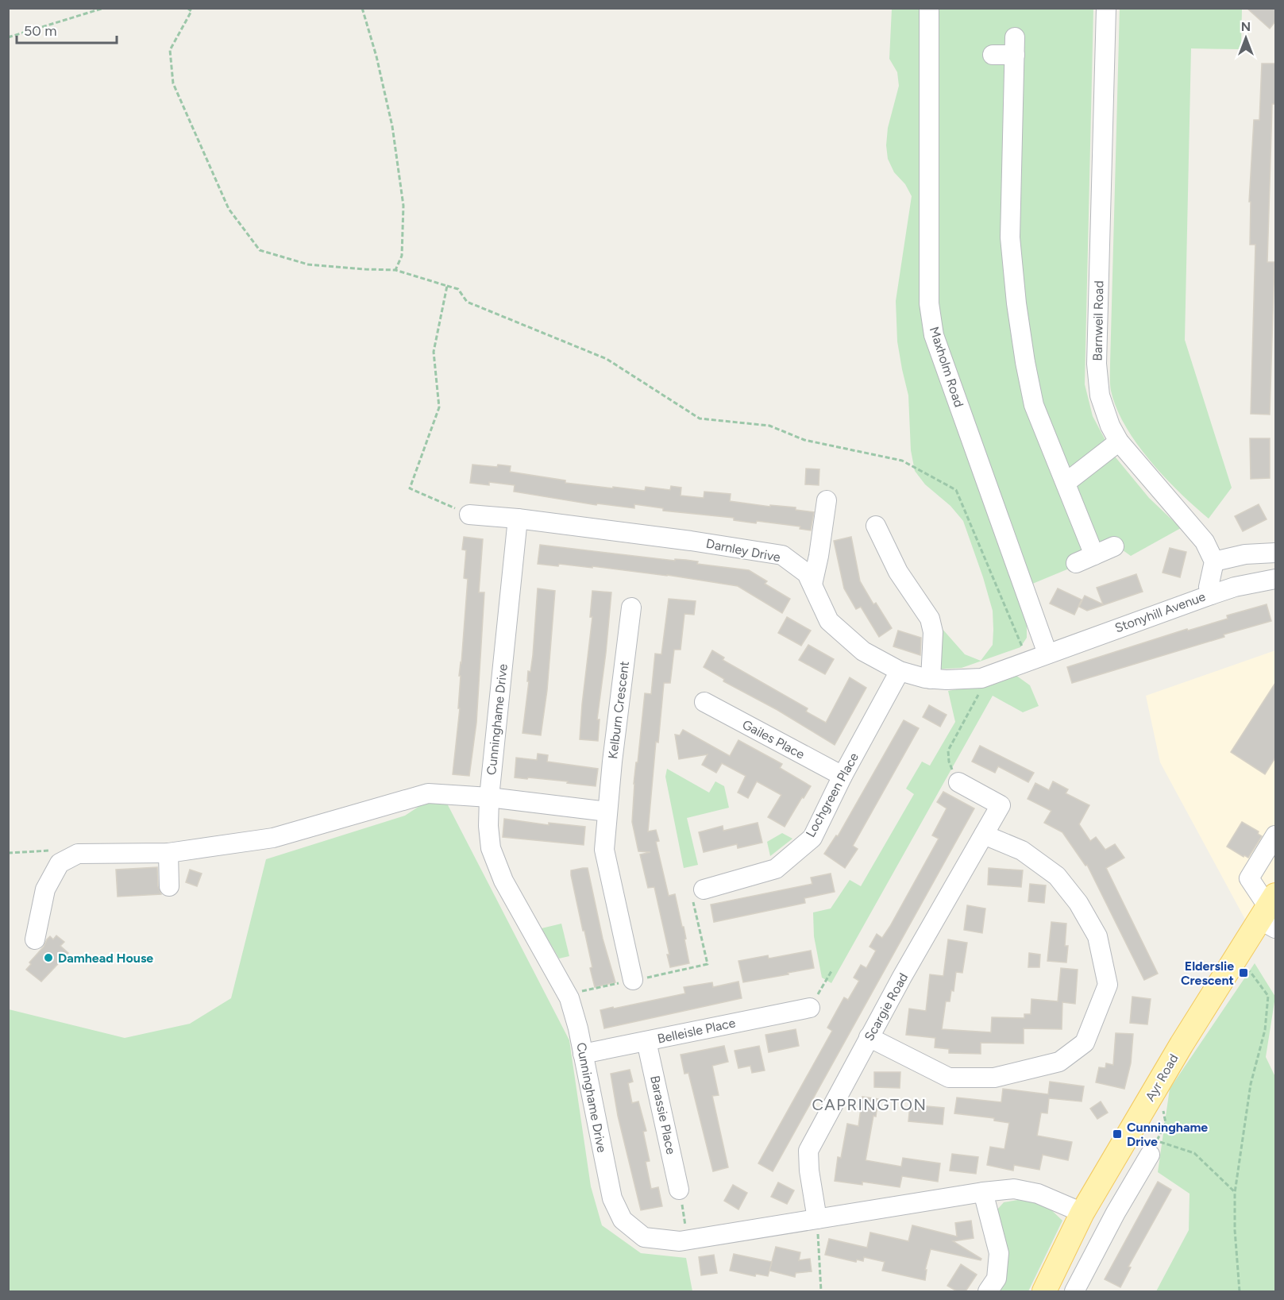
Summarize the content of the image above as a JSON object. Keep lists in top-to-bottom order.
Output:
{
  "streets": {
    "main road": ["Ayr Road"],
    "street": [
      "Barnweil Road",
      "Maxholm Road",
      "Darnley Drive",
      "Stonyhill Avenue",
      "Kelburn Crescent",
      "Cunninghame Drive",
      "Gailes Place",
      "Lochgreen Place",
      "Scargie Road",
      "Belleisle Place",
      "Barassie Place"
    ]
  },
  "crossings": [
    ["Maxholm Road", "Darnley Drive"],
    ["Maxholm Road", "Stonyhill Avenue"],
    ["Darnley Drive", "Stonyhill Avenue"],
    ["Darnley Drive", "Cunninghame Drive"],
    ["Darnley Drive", "Lochgreen Place"],
    ["Cunninghame Drive", "Scargie Road"],
    ["Cunninghame Drive", "Belleisle Place"],
    ["Cunninghame Drive", "Ayr Road"],
    ["Gailes Place", "Lochgreen Place"],
    ["Belleisle Place", "Barassie Place"]
  ],
  "districts": ["CAPRINGTON"],
  "places": {
    "other": ["Damhead House"],
    "transit": ["Elderslie Crescent", "Cunninghame Drive"]
  },
  "scale_bar": "50 m",
  "north": "top"
}
